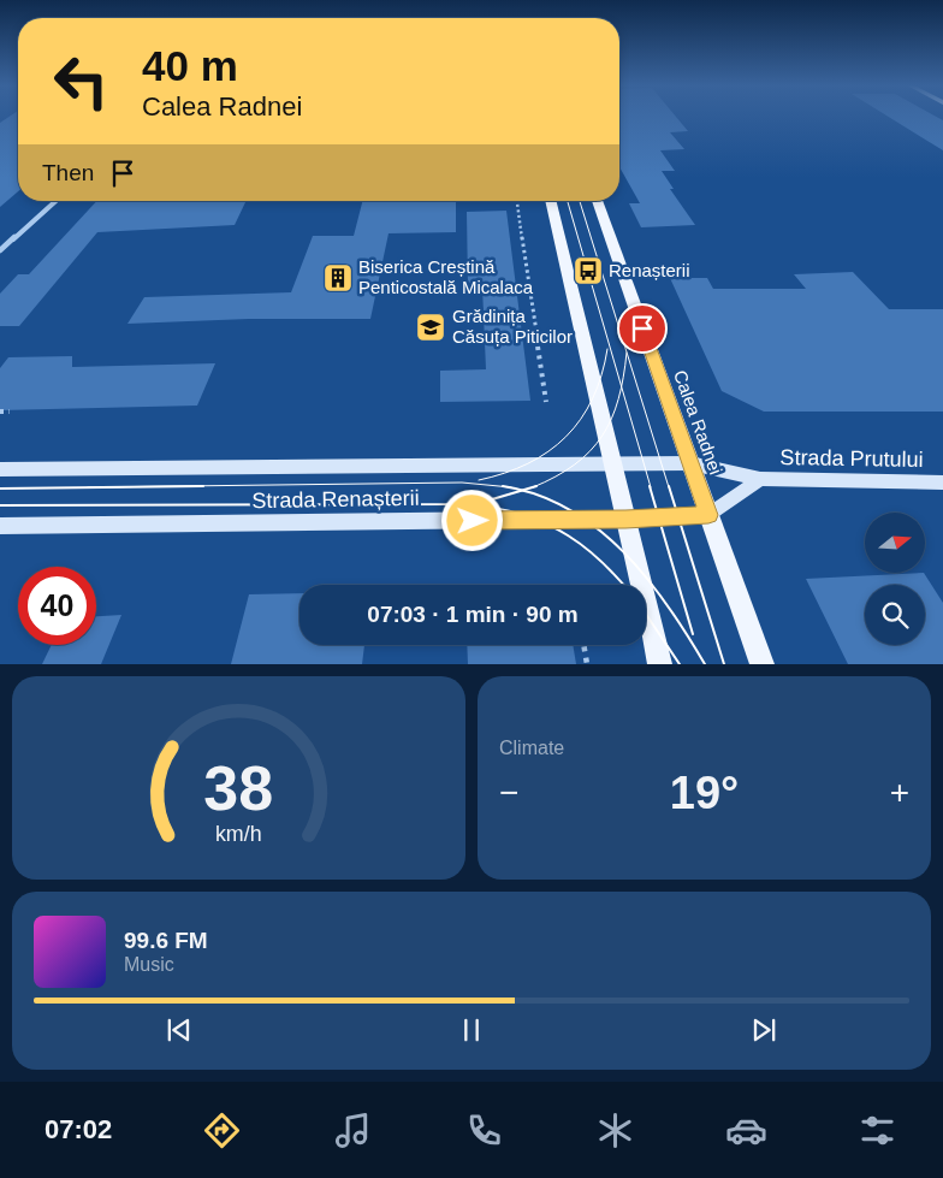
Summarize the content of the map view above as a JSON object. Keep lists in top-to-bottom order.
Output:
{
  "streets": {
    "main road": ["Calea Radnei"],
    "street": ["Strada Prutului", "Strada Renașterii"]
  },
  "crossings": [
    ["Calea Radnei", "Strada Prutului"],
    ["Calea Radnei", "Strada Renașterii"],
    ["Strada Prutului", "Strada Renașterii"]
  ],
  "places": {
    "bus stop": ["Renașterii"],
    "building": ["Biserica Creștină Penticostală Micalaca"],
    "school or university": ["Grădinița Căsuța Piticilor"]
  },
  "north": "right",
  "page": {
    "turn": ["40 m", "Calea Radnei"],
    "then": "Then",
    "limit": "40",
    "trip": "07:03 · 1 min · 90 m",
    "tile": "Climate",
    "heat": ["−", "19°", "+"],
    "song": ["99.6 FM", "Music"],
    "tabs": "07:02",
    "gauge": ["38", "km/h"]
  }
}
